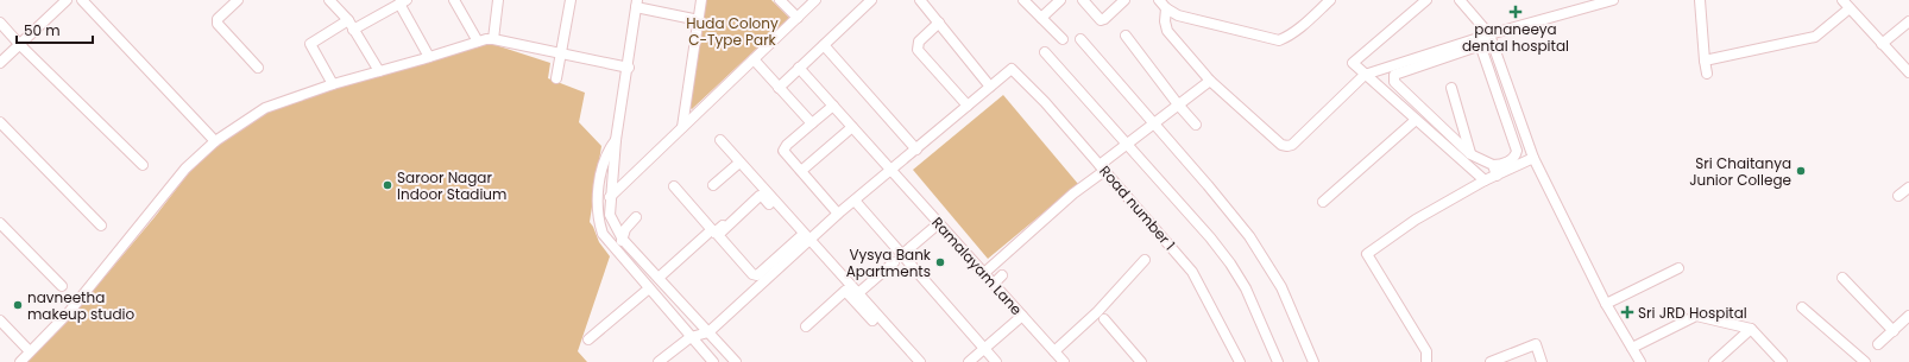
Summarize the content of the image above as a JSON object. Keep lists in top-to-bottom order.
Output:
{
  "streets": {
    "street": ["Road number 1", "Ramalayam Lane"]
  },
  "parks": ["Huda Colony C-Type Park"],
  "places": {
    "health": ["pananeeya dental hospital", "Sri JRD Hospital"],
    "other": [
      "Sri Chaitanya Junior College",
      "Saroor Nagar Indoor Stadium",
      "Vysya Bank Apartments",
      "navneetha makeup studio"
    ]
  },
  "scale_bar": "50 m"
}
